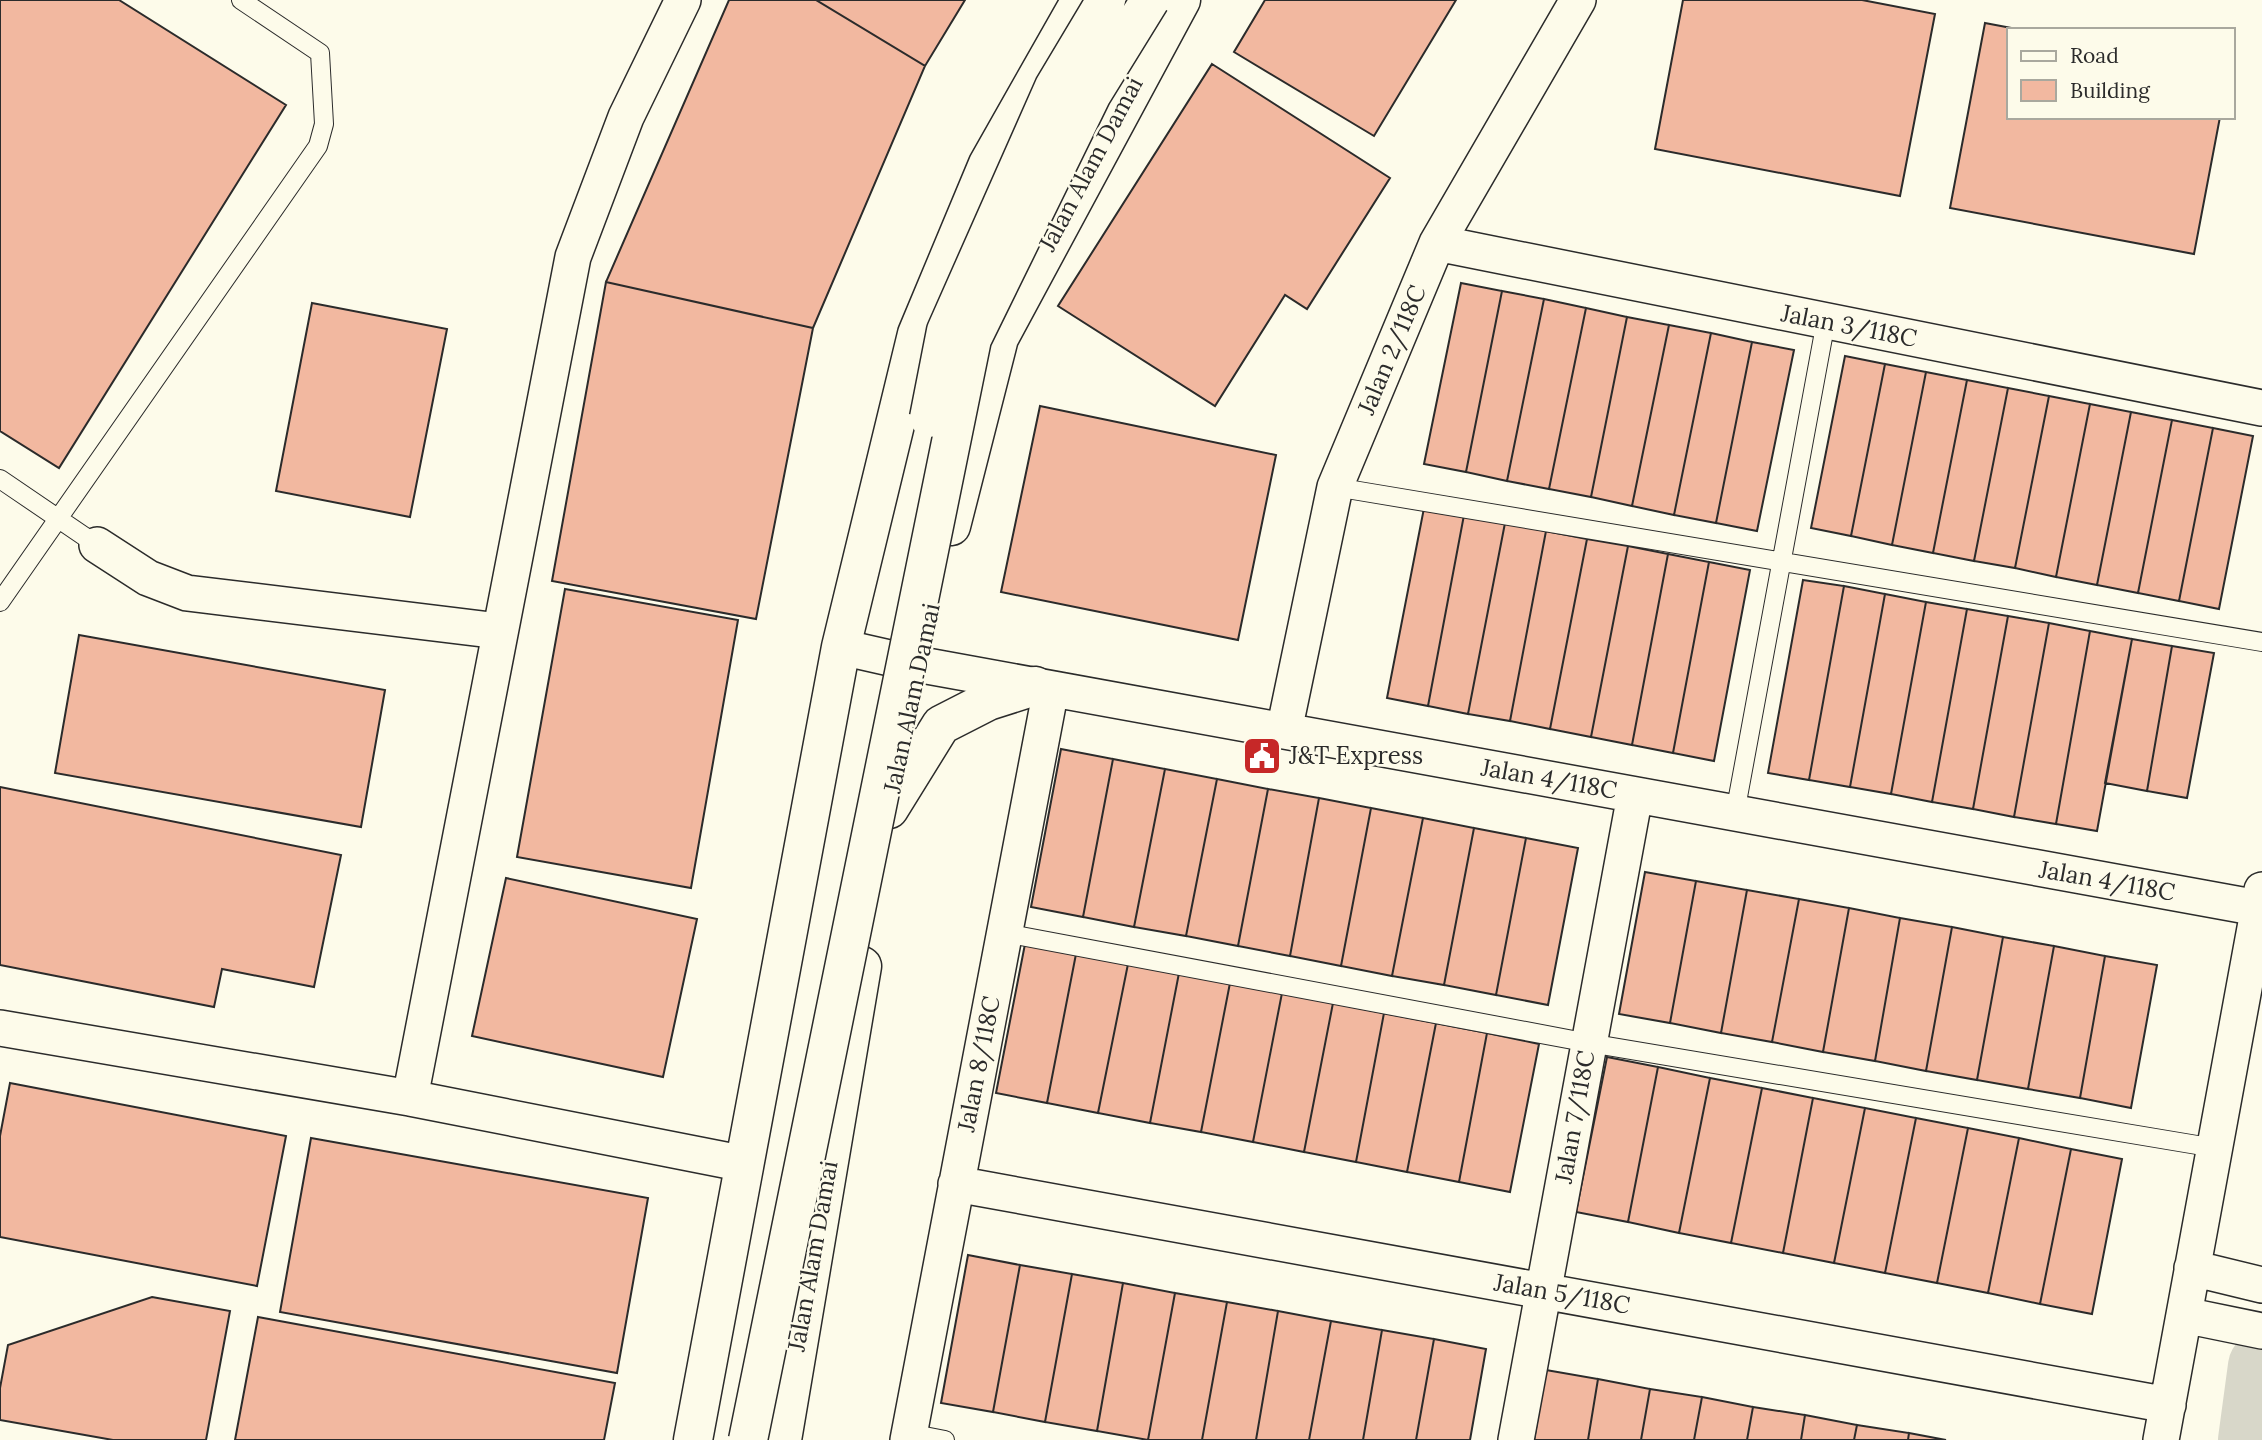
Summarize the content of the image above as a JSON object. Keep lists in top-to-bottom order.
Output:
{
  "streets": {
    "main road": ["Jalan Alam Damai"],
    "street": [
      "Jalan 3/118C",
      "Jalan 2/118C",
      "Jalan 4/118C",
      "Jalan 8/118C",
      "Jalan 7/118C",
      "Jalan 5/118C"
    ]
  },
  "crossings": [
    ["Jalan Alam Damai", "Jalan 4/118C"],
    ["Jalan 3/118C", "Jalan 2/118C"],
    ["Jalan 2/118C", "Jalan 4/118C"],
    ["Jalan 4/118C", "Jalan 8/118C"],
    ["Jalan 4/118C", "Jalan 7/118C"],
    ["Jalan 8/118C", "Jalan 5/118C"],
    ["Jalan 7/118C", "Jalan 5/118C"]
  ],
  "places": {
    "public building": ["J&T Express"]
  },
  "legend": ["Road", "Building"]
}
